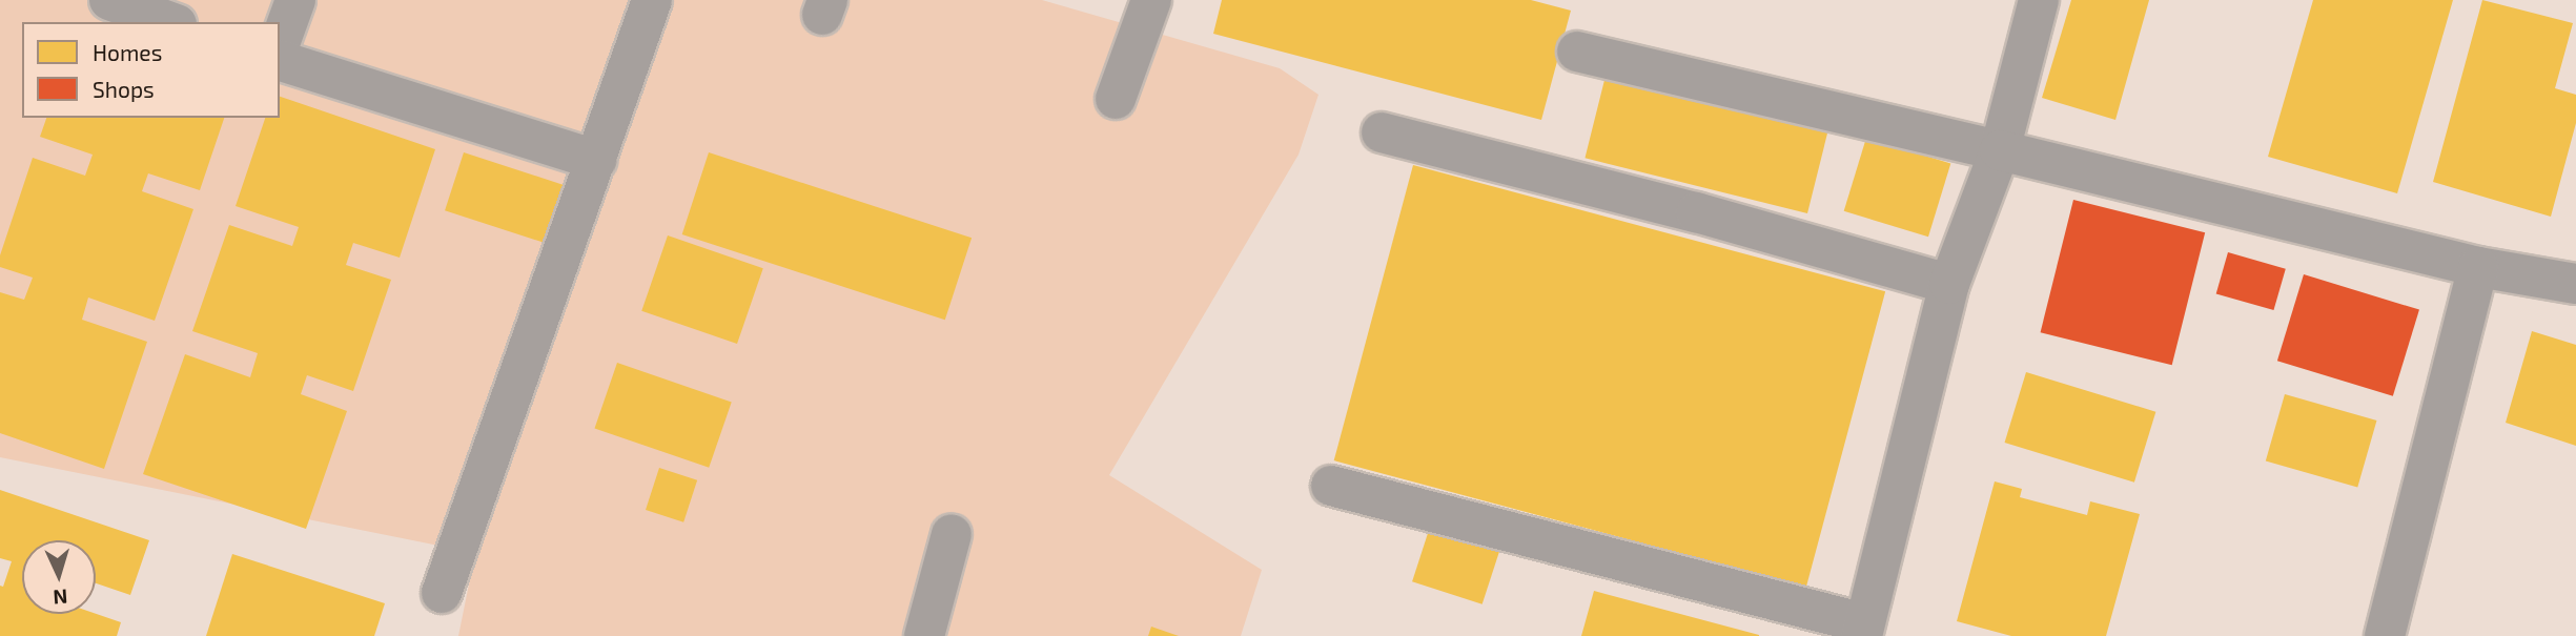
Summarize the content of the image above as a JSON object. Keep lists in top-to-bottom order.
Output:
{
  "legend": ["Homes", "Shops"],
  "north": "bottom"
}
